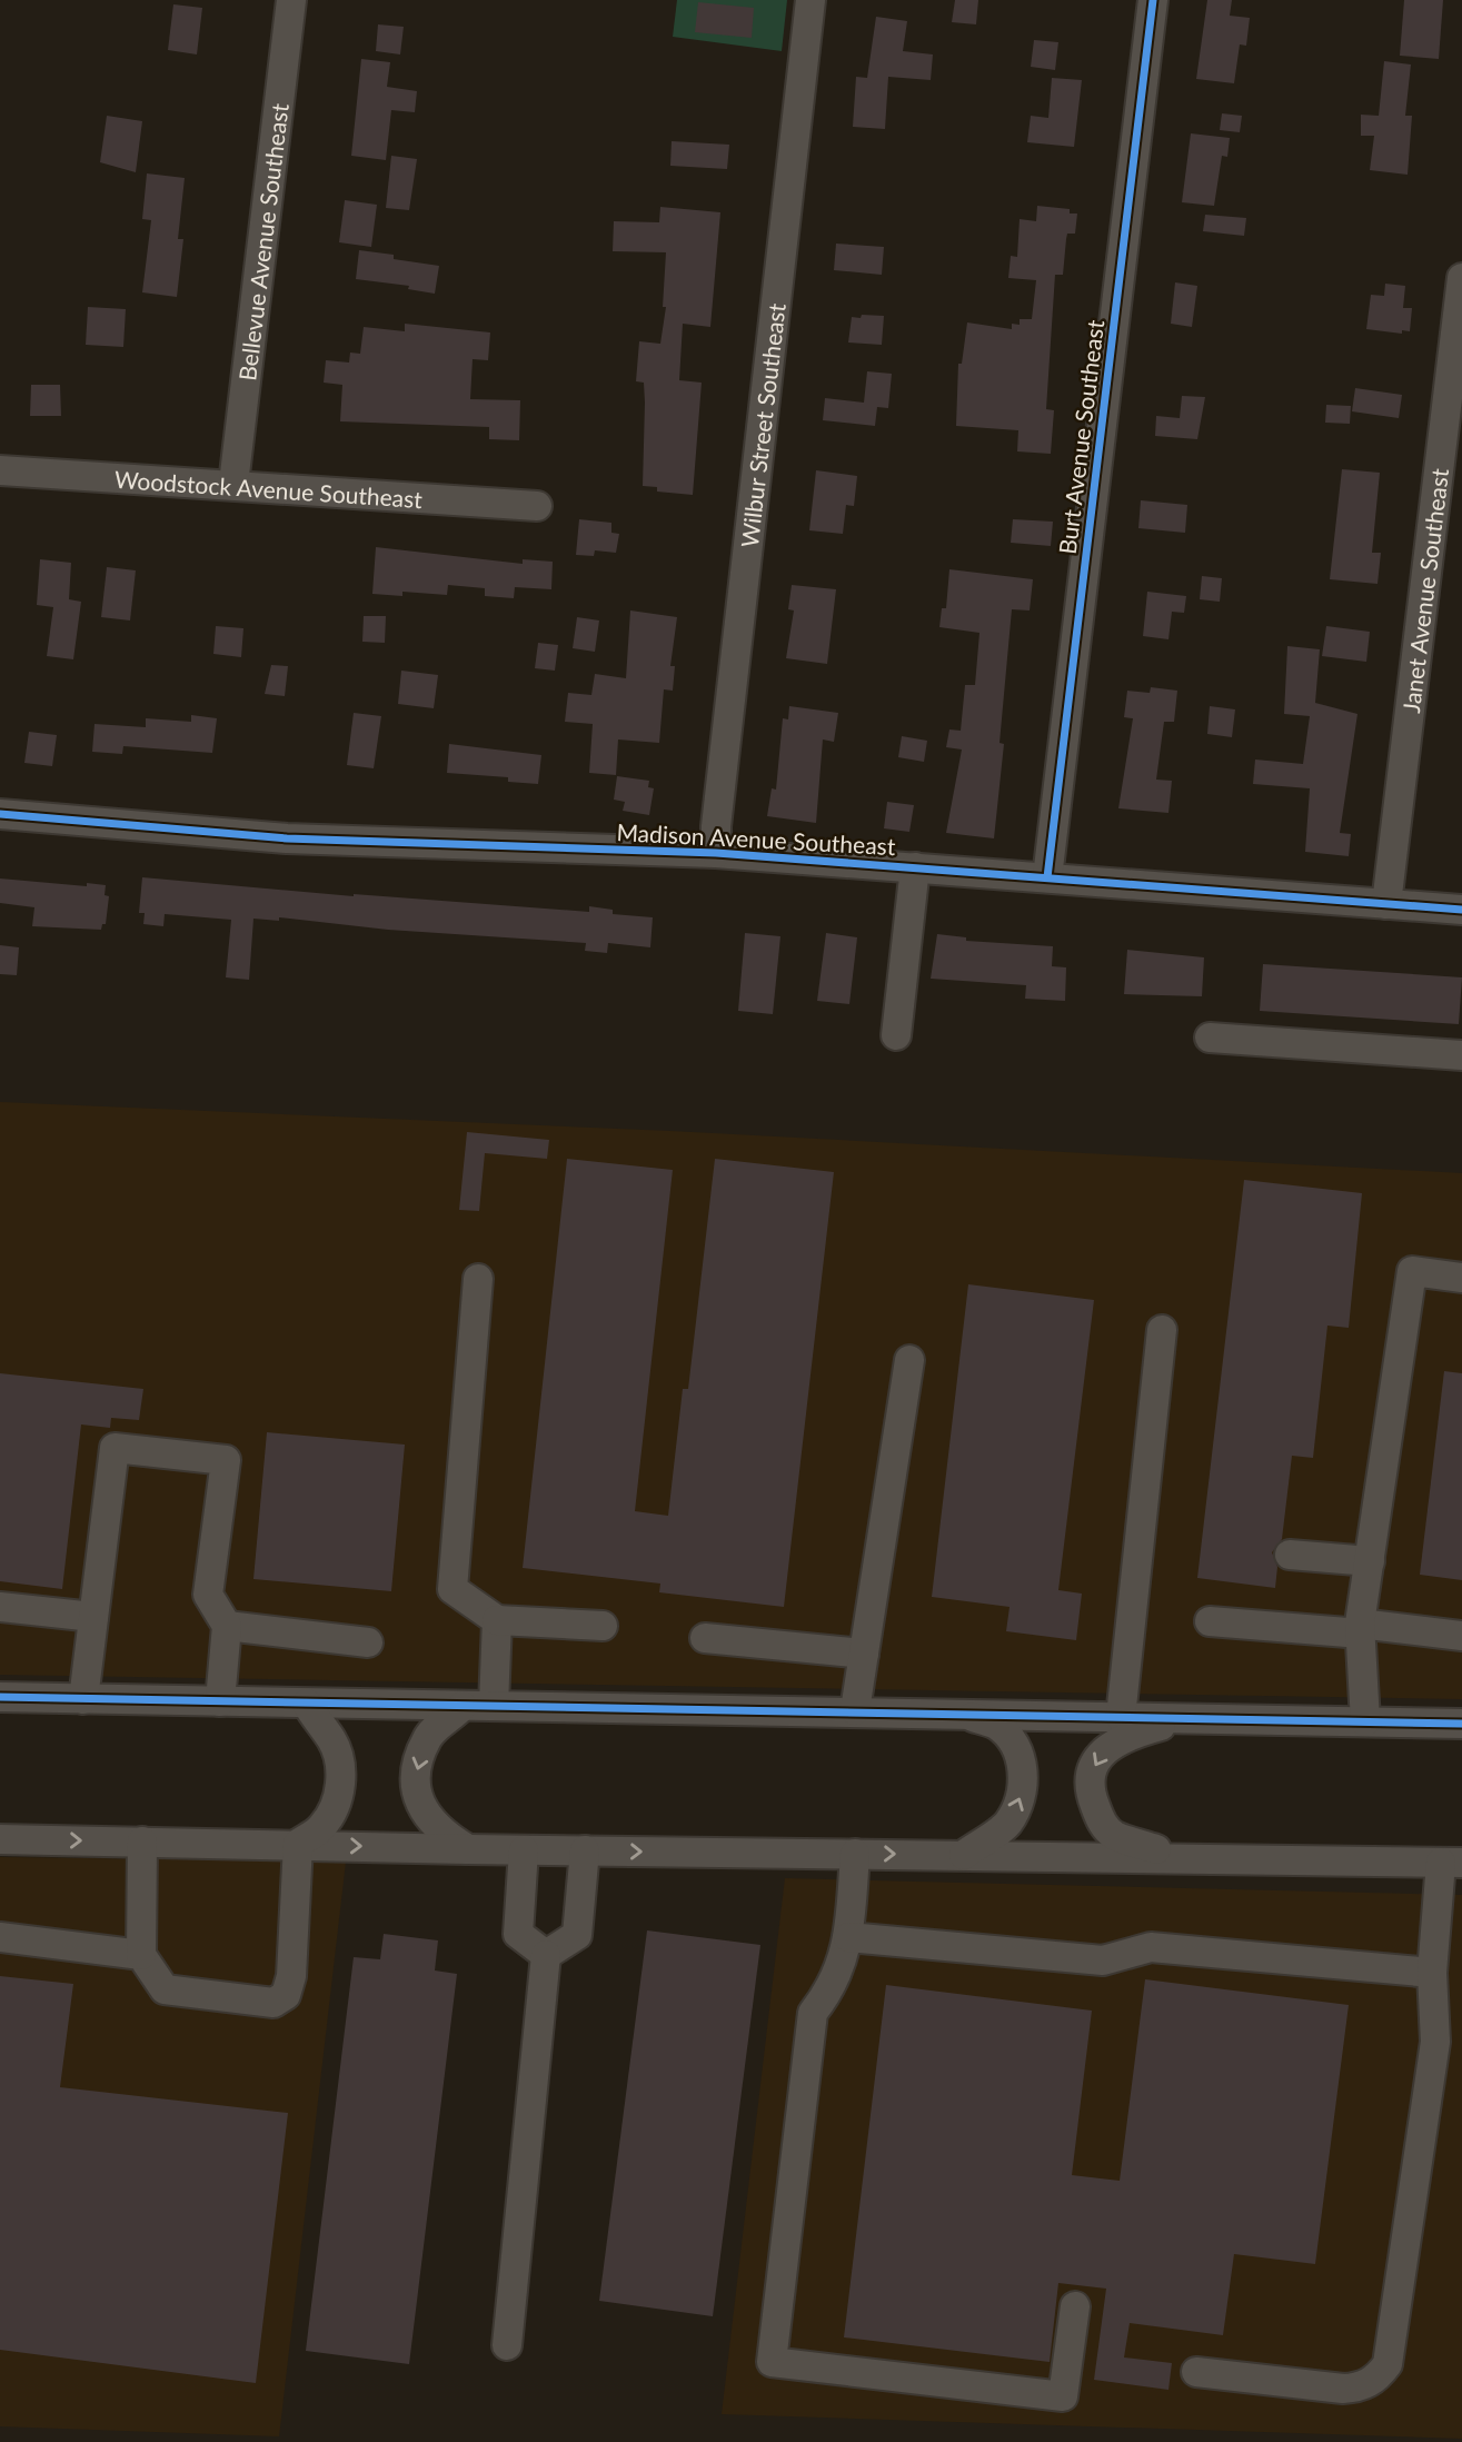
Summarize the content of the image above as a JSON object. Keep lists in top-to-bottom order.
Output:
{
  "streets": {
    "street": [
      "Bellevue Avenue Southeast",
      "Wilbur Street Southeast",
      "Burt Avenue Southeast",
      "Woodstock Avenue Southeast",
      "Janet Avenue Southeast",
      "Madison Avenue Southeast"
    ]
  },
  "crossings": [
    ["Bellevue Avenue Southeast", "Woodstock Avenue Southeast"],
    ["Wilbur Street Southeast", "Madison Avenue Southeast"],
    ["Burt Avenue Southeast", "Madison Avenue Southeast"],
    ["Janet Avenue Southeast", "Madison Avenue Southeast"]
  ]
}
